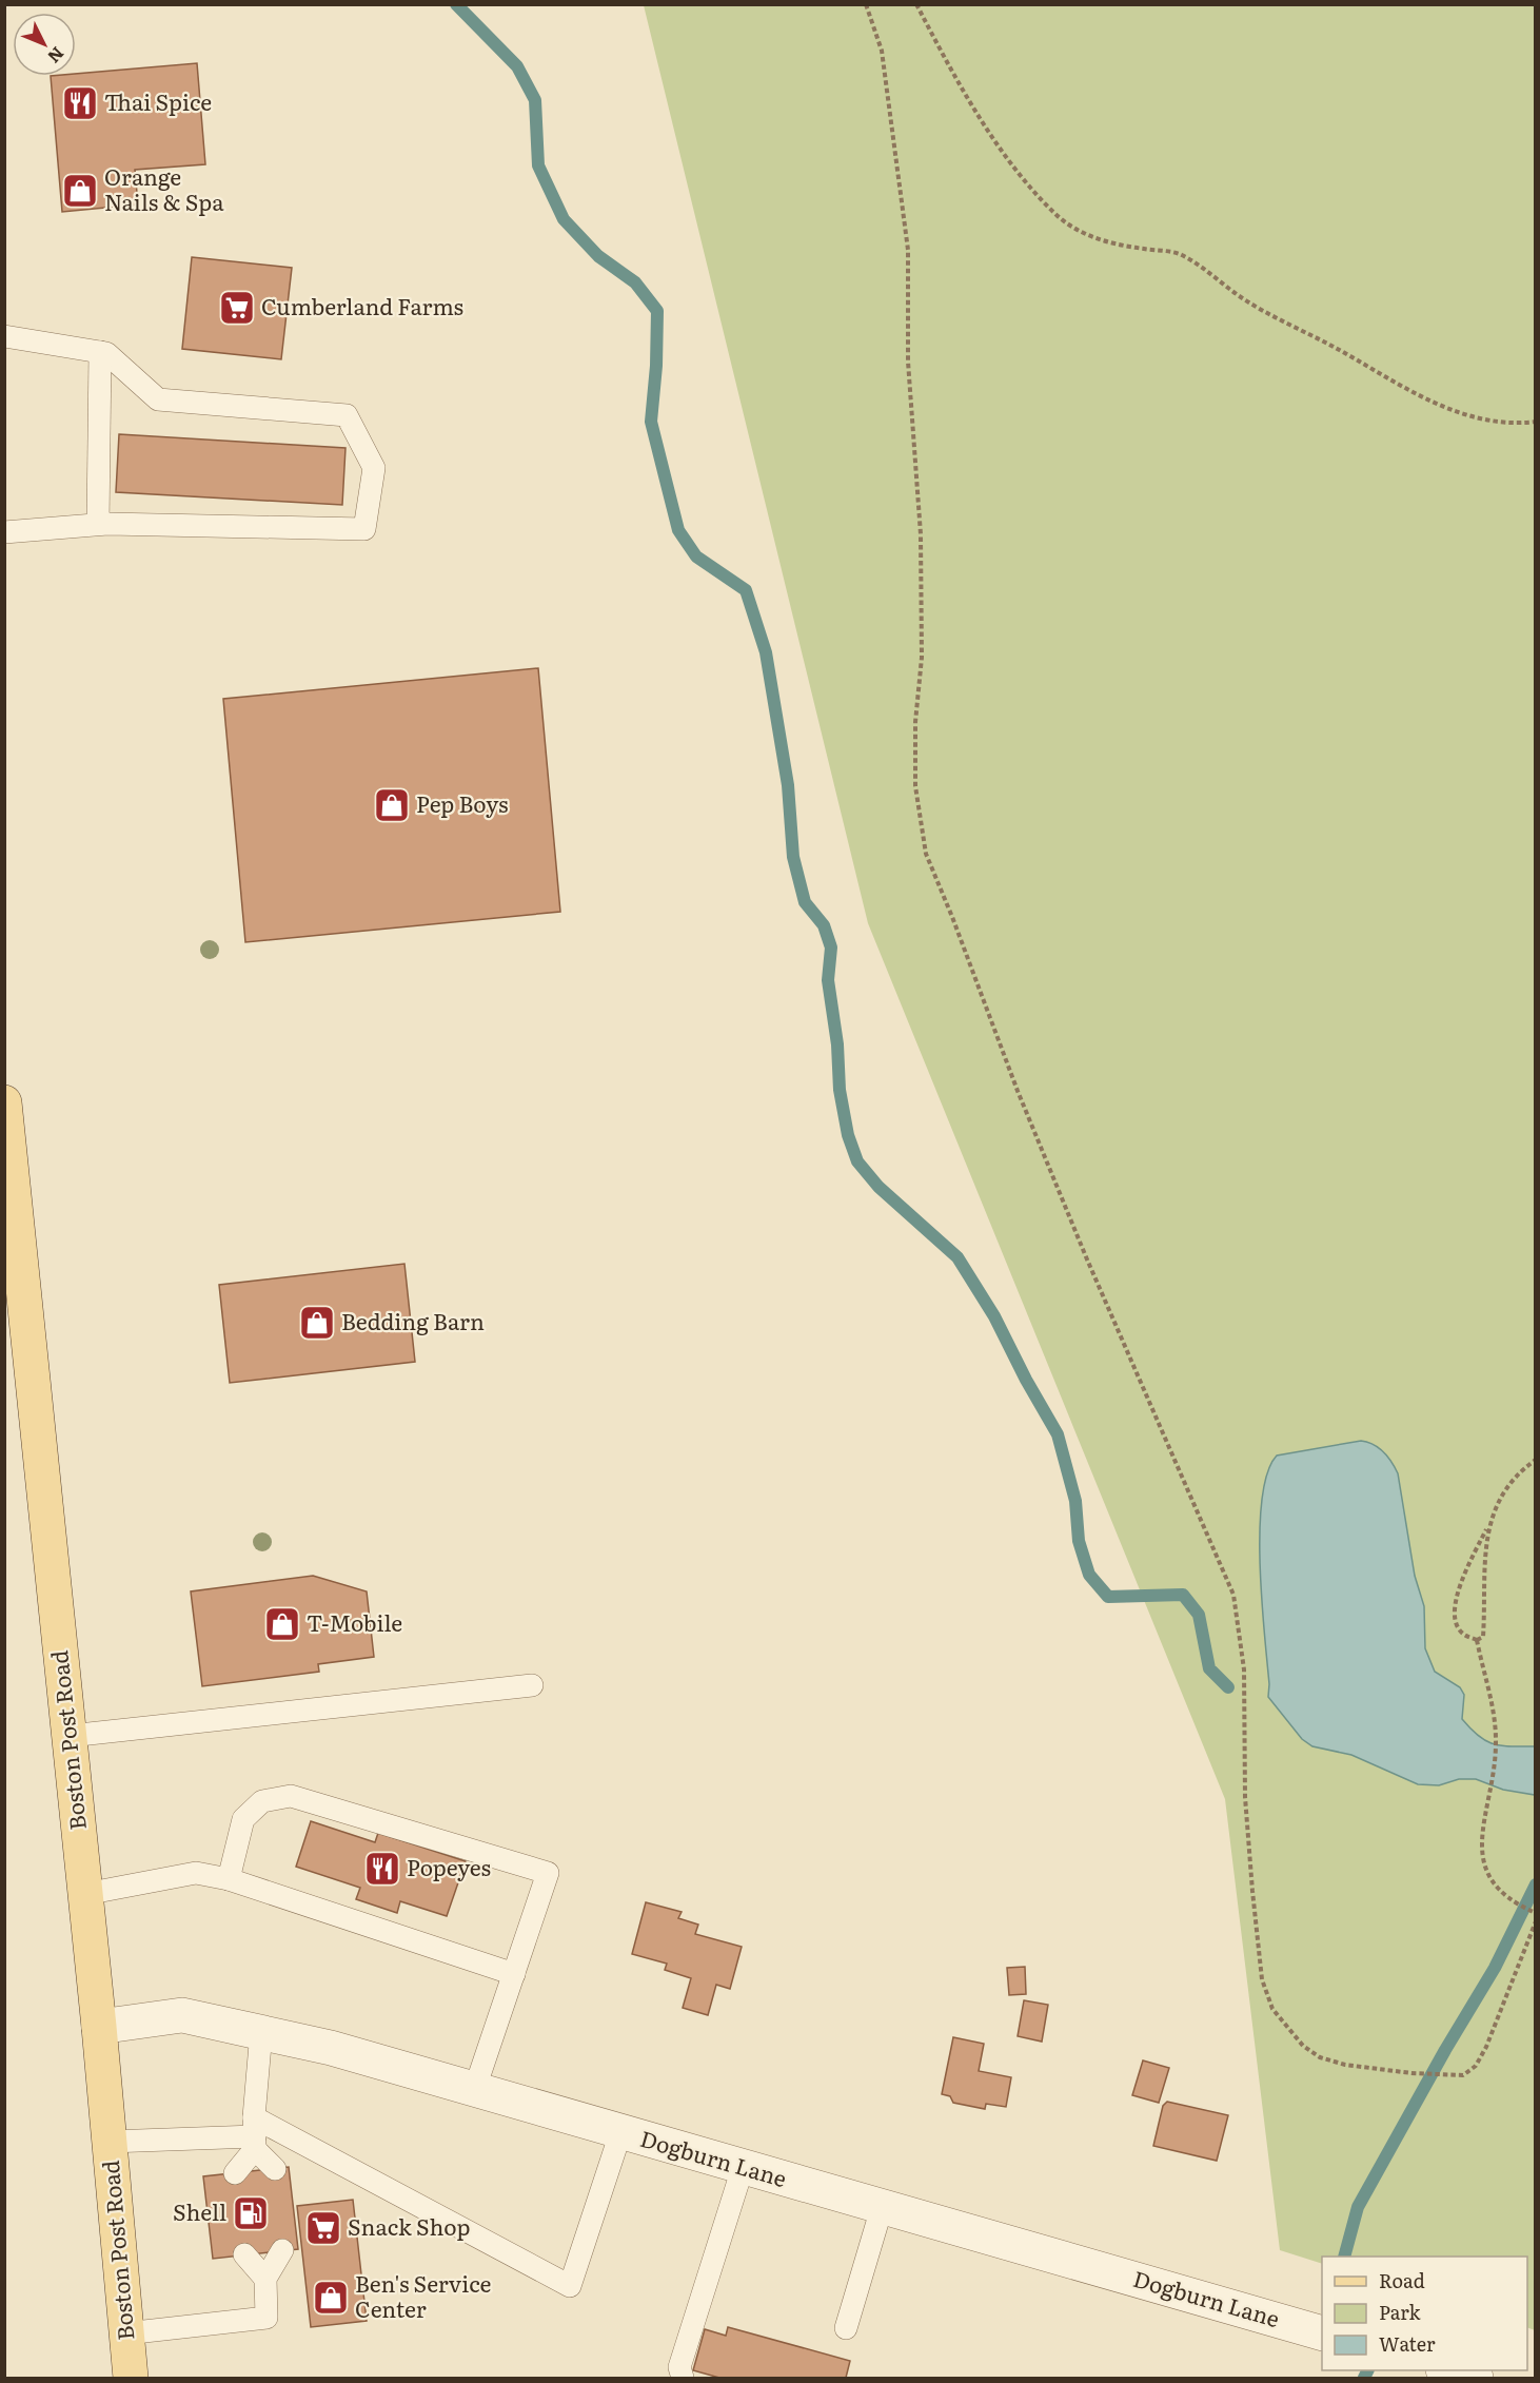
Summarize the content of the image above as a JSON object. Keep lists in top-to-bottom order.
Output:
{
  "streets": {
    "main road": ["Boston Post Road"],
    "street": ["Dogburn Lane"]
  },
  "crossings": [
    ["Boston Post Road", "Dogburn Lane"]
  ],
  "places": {
    "restaurant": ["Thai Spice", "Popeyes"],
    "shop": [
      "Orange Nails & Spa",
      "Pep Boys",
      "Bedding Barn",
      "T-Mobile",
      "Ben's Service Center"
    ],
    "supermarket": ["Cumberland Farms", "Snack Shop"],
    "fuel station": ["Shell"]
  },
  "legend": ["Road", "Park", "Water"],
  "north": "bottom right"
}
